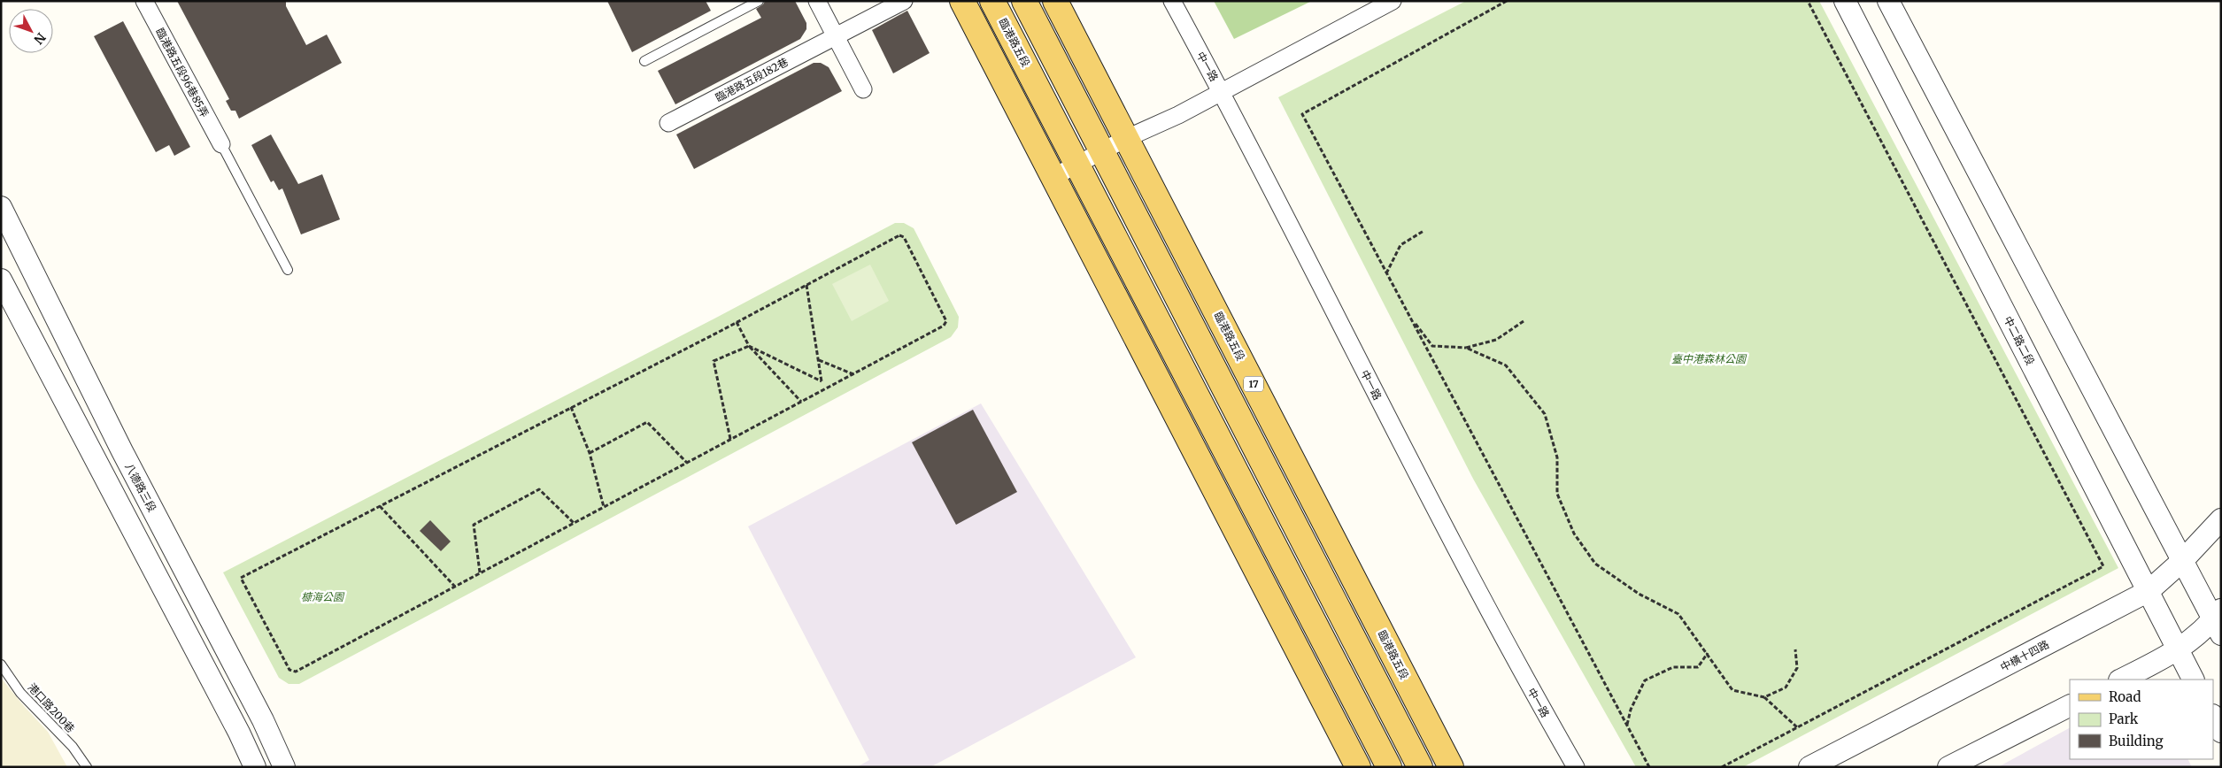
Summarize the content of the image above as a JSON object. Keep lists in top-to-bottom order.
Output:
{
  "streets": {
    "main road": ["臨港路五段", "17"],
    "street": [
      "中一路",
      "臨港路五段96巷85弄",
      "臨港路五段182巷",
      "中二路二段",
      "八德路三段",
      "中橫十四路"
    ],
    "lane": ["港口路200巷"]
  },
  "crossings": [
    ["中二路二段", "中橫十四路"]
  ],
  "parks": ["臺中港森林公園", "槺海公園"],
  "legend": ["Road", "Park", "Building"],
  "north": "bottom right"
}
